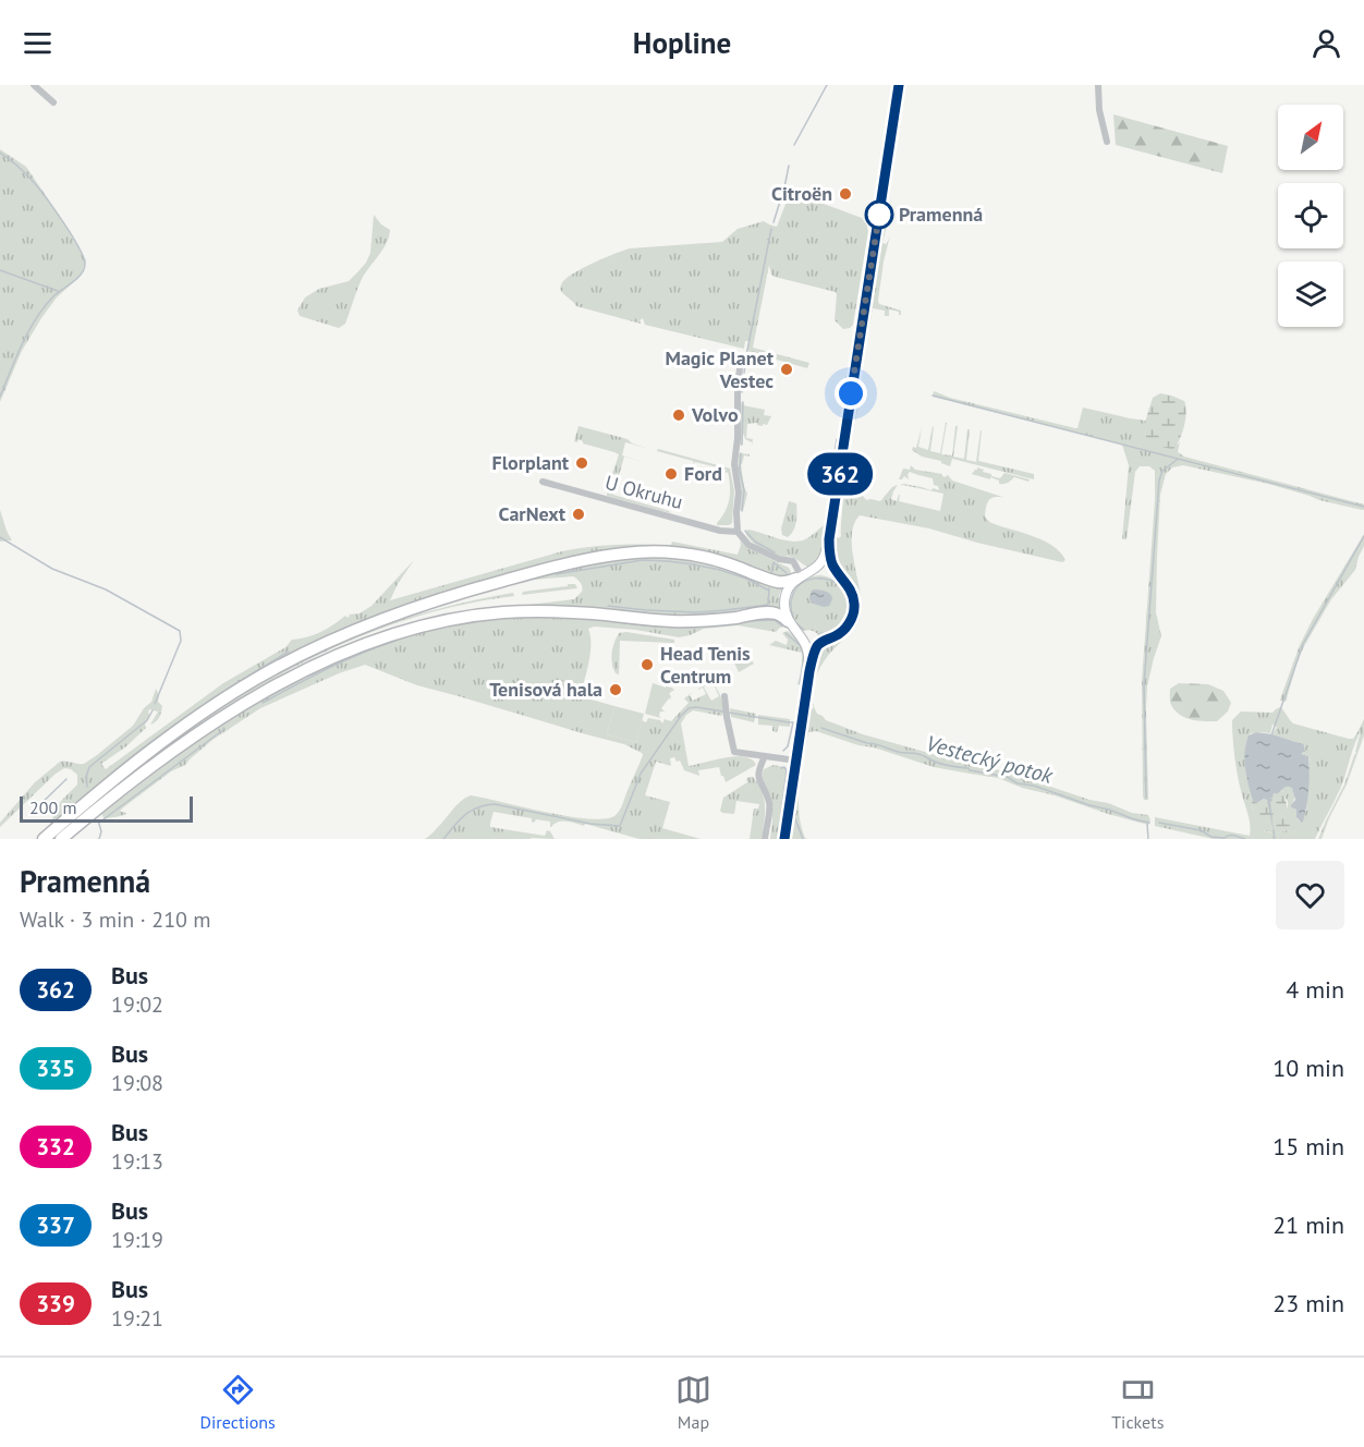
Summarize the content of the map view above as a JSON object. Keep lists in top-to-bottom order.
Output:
{
  "streets": {
    "street": ["U Okruhu"]
  },
  "water": ["Vestecký potok"],
  "places": [
    "Citroën",
    "Pramenná",
    "Magic Planet Vestec",
    "Volvo",
    "Florplant",
    "Ford",
    "CarNext",
    "Head Tenis Centrum",
    "Tenisová hala"
  ],
  "lines": ["bus line 362"],
  "scale_bar": "200 m",
  "north": "top right",
  "page": {
    "header": "Hopline",
    "on_map": "362",
    "scale": "200 m",
    "heading": ["Pramenná", "Walk · 3 min · 210 m"],
    "list": [
      {
        "mark": "362",
        "name": "Bus",
        "note": "19:02",
        "value": "4 min"
      },
      {
        "mark": "335",
        "name": "Bus",
        "note": "19:08",
        "value": "10 min"
      },
      {
        "mark": "332",
        "name": "Bus",
        "note": "19:13",
        "value": "15 min"
      },
      {
        "mark": "337",
        "name": "Bus",
        "note": "19:19",
        "value": "21 min"
      },
      {
        "mark": "339",
        "name": "Bus",
        "note": "19:21",
        "value": "23 min"
      }
    ],
    "tabs": ["Directions", "Map", "Tickets"]
  }
}
